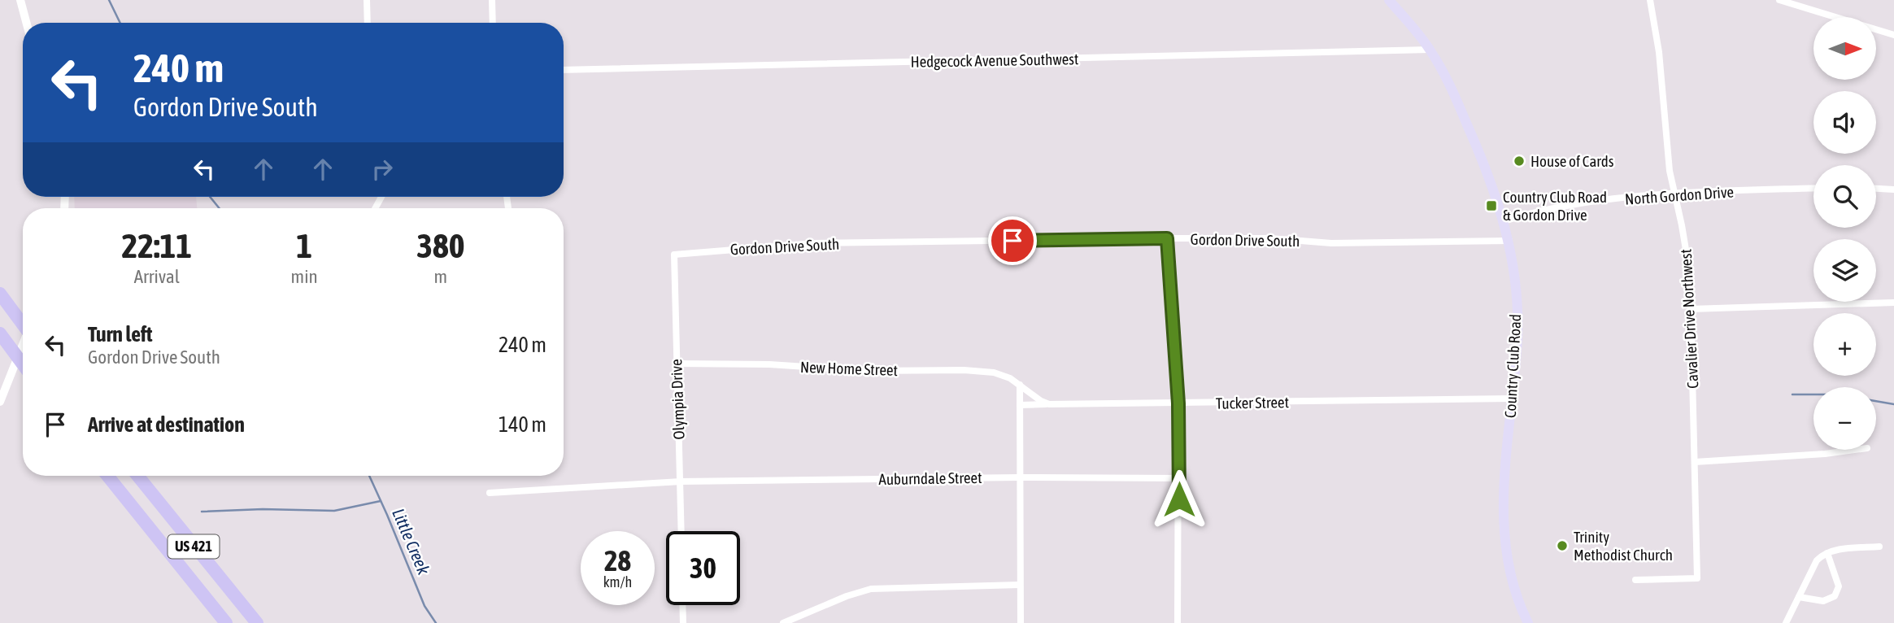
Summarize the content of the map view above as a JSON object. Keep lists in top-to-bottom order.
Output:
{
  "streets": {
    "highway": ["US 421"],
    "main road": ["Country Club Road"],
    "street": [
      "Hedgecock Avenue Southwest",
      "North Gordon Drive",
      "Gordon Drive South",
      "Cavalier Drive Northwest",
      "New Home Street",
      "Olympia Drive",
      "Tucker Street",
      "Auburndale Street"
    ]
  },
  "crossings": [
    ["Hedgecock Avenue Southwest", "Country Club Road"],
    ["North Gordon Drive", "Cavalier Drive Northwest"],
    ["North Gordon Drive", "Country Club Road"],
    ["Gordon Drive South", "Country Club Road"],
    ["Gordon Drive South", "Olympia Drive"],
    ["Country Club Road", "Tucker Street"],
    ["New Home Street", "Olympia Drive"],
    ["Olympia Drive", "Auburndale Street"]
  ],
  "water": ["Little Creek"],
  "places": {
    "other": ["House of Cards", "Trinity Methodist Church"],
    "transit": ["Country Club Road & Gordon Drive"]
  },
  "north": "right",
  "page": {
    "map_buttons": ["+", "−"],
    "turn": ["240 m", "Gordon Drive South"],
    "eta": [
      "22:11",
      "Arrival",
      "1",
      "min",
      "380",
      "m"
    ],
    "list": [
      {
        "name": "Turn left",
        "note": "Gordon Drive South",
        "value": "240 m"
      },
      {
        "name": "Arrive at destination",
        "value": "140 m"
      }
    ],
    "speed": "28 km/h",
    "limit": "30"
  }
}
